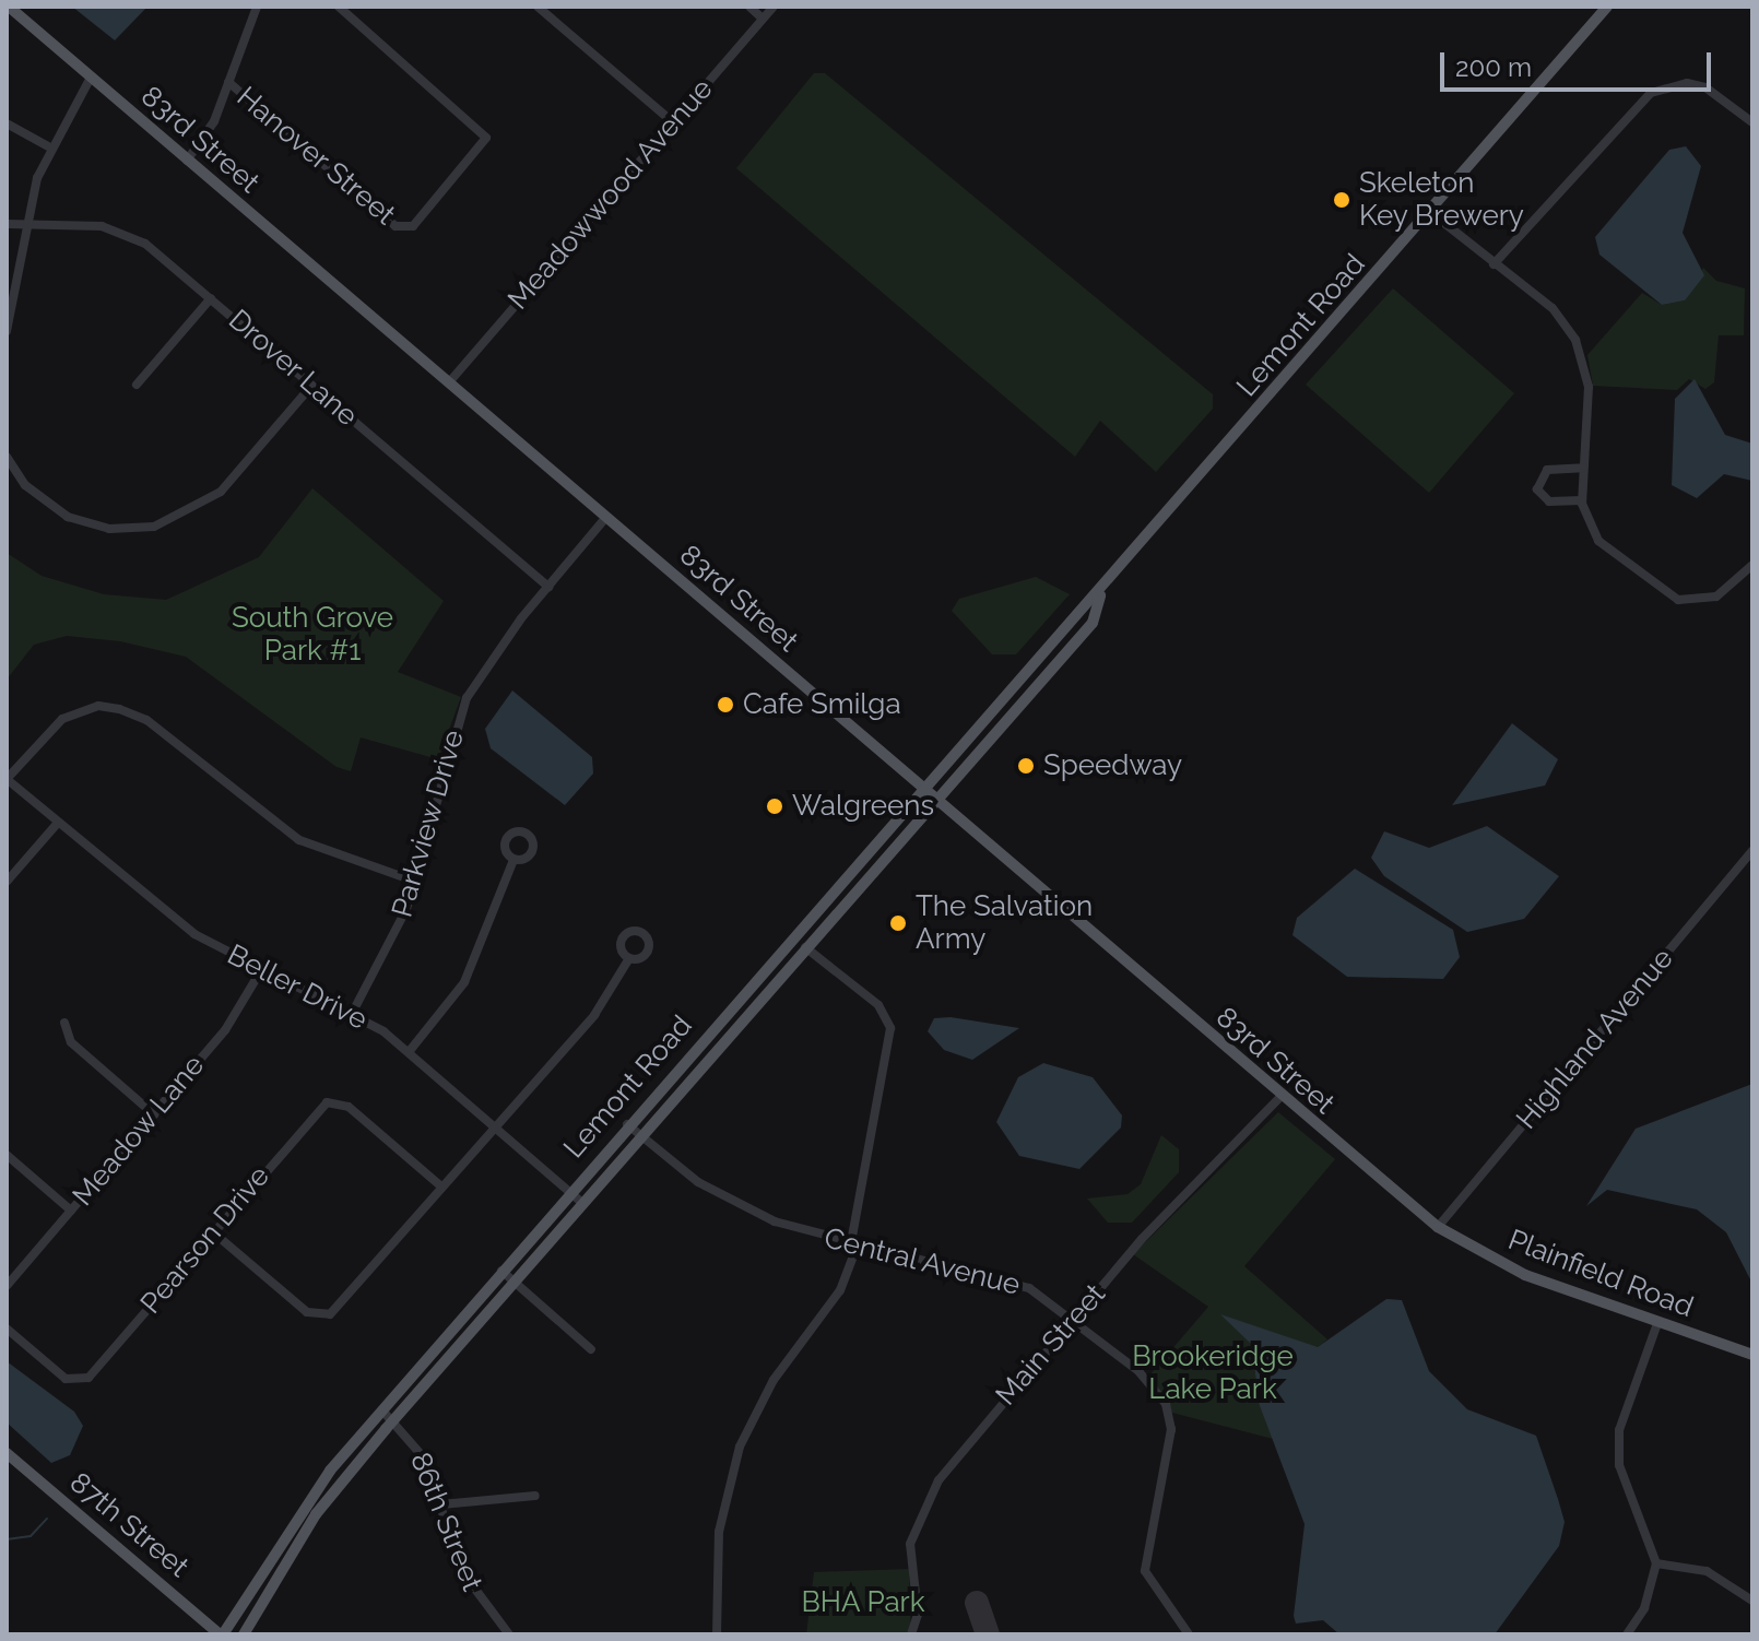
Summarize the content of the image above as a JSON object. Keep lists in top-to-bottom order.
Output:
{
  "streets": {
    "main road": [
      "83rd Street",
      "Lemont Road",
      "Plainfield Road",
      "87th Street"
    ],
    "street": [
      "Hanover Street",
      "Meadowwood Avenue",
      "Drover Lane",
      "Parkview Drive",
      "Beller Drive",
      "Highland Avenue",
      "Meadow Lane",
      "Pearson Drive",
      "Central Avenue",
      "Main Street",
      "86th Street"
    ]
  },
  "crossings": [
    ["83rd Street", "Meadowwood Avenue"],
    ["83rd Street", "Lemont Road"],
    ["83rd Street", "Parkview Drive"],
    ["83rd Street", "Highland Avenue"],
    ["83rd Street", "Plainfield Road"],
    ["83rd Street", "Main Street"],
    ["Lemont Road", "Beller Drive"],
    ["Lemont Road", "Central Avenue"],
    ["Lemont Road", "86th Street"],
    ["Lemont Road", "87th Street"],
    ["Drover Lane", "Parkview Drive"],
    ["Parkview Drive", "Beller Drive"],
    ["Beller Drive", "Meadow Lane"],
    ["Highland Avenue", "Plainfield Road"],
    ["Central Avenue", "Main Street"]
  ],
  "parks": ["South Grove Park #1", "Brookeridge Lake Park", "BHA Park"],
  "places": [
    "Skeleton Key Brewery",
    "Cafe Smilga",
    "Speedway",
    "Walgreens",
    "The Salvation Army"
  ],
  "scale_bar": "200 m"
}
